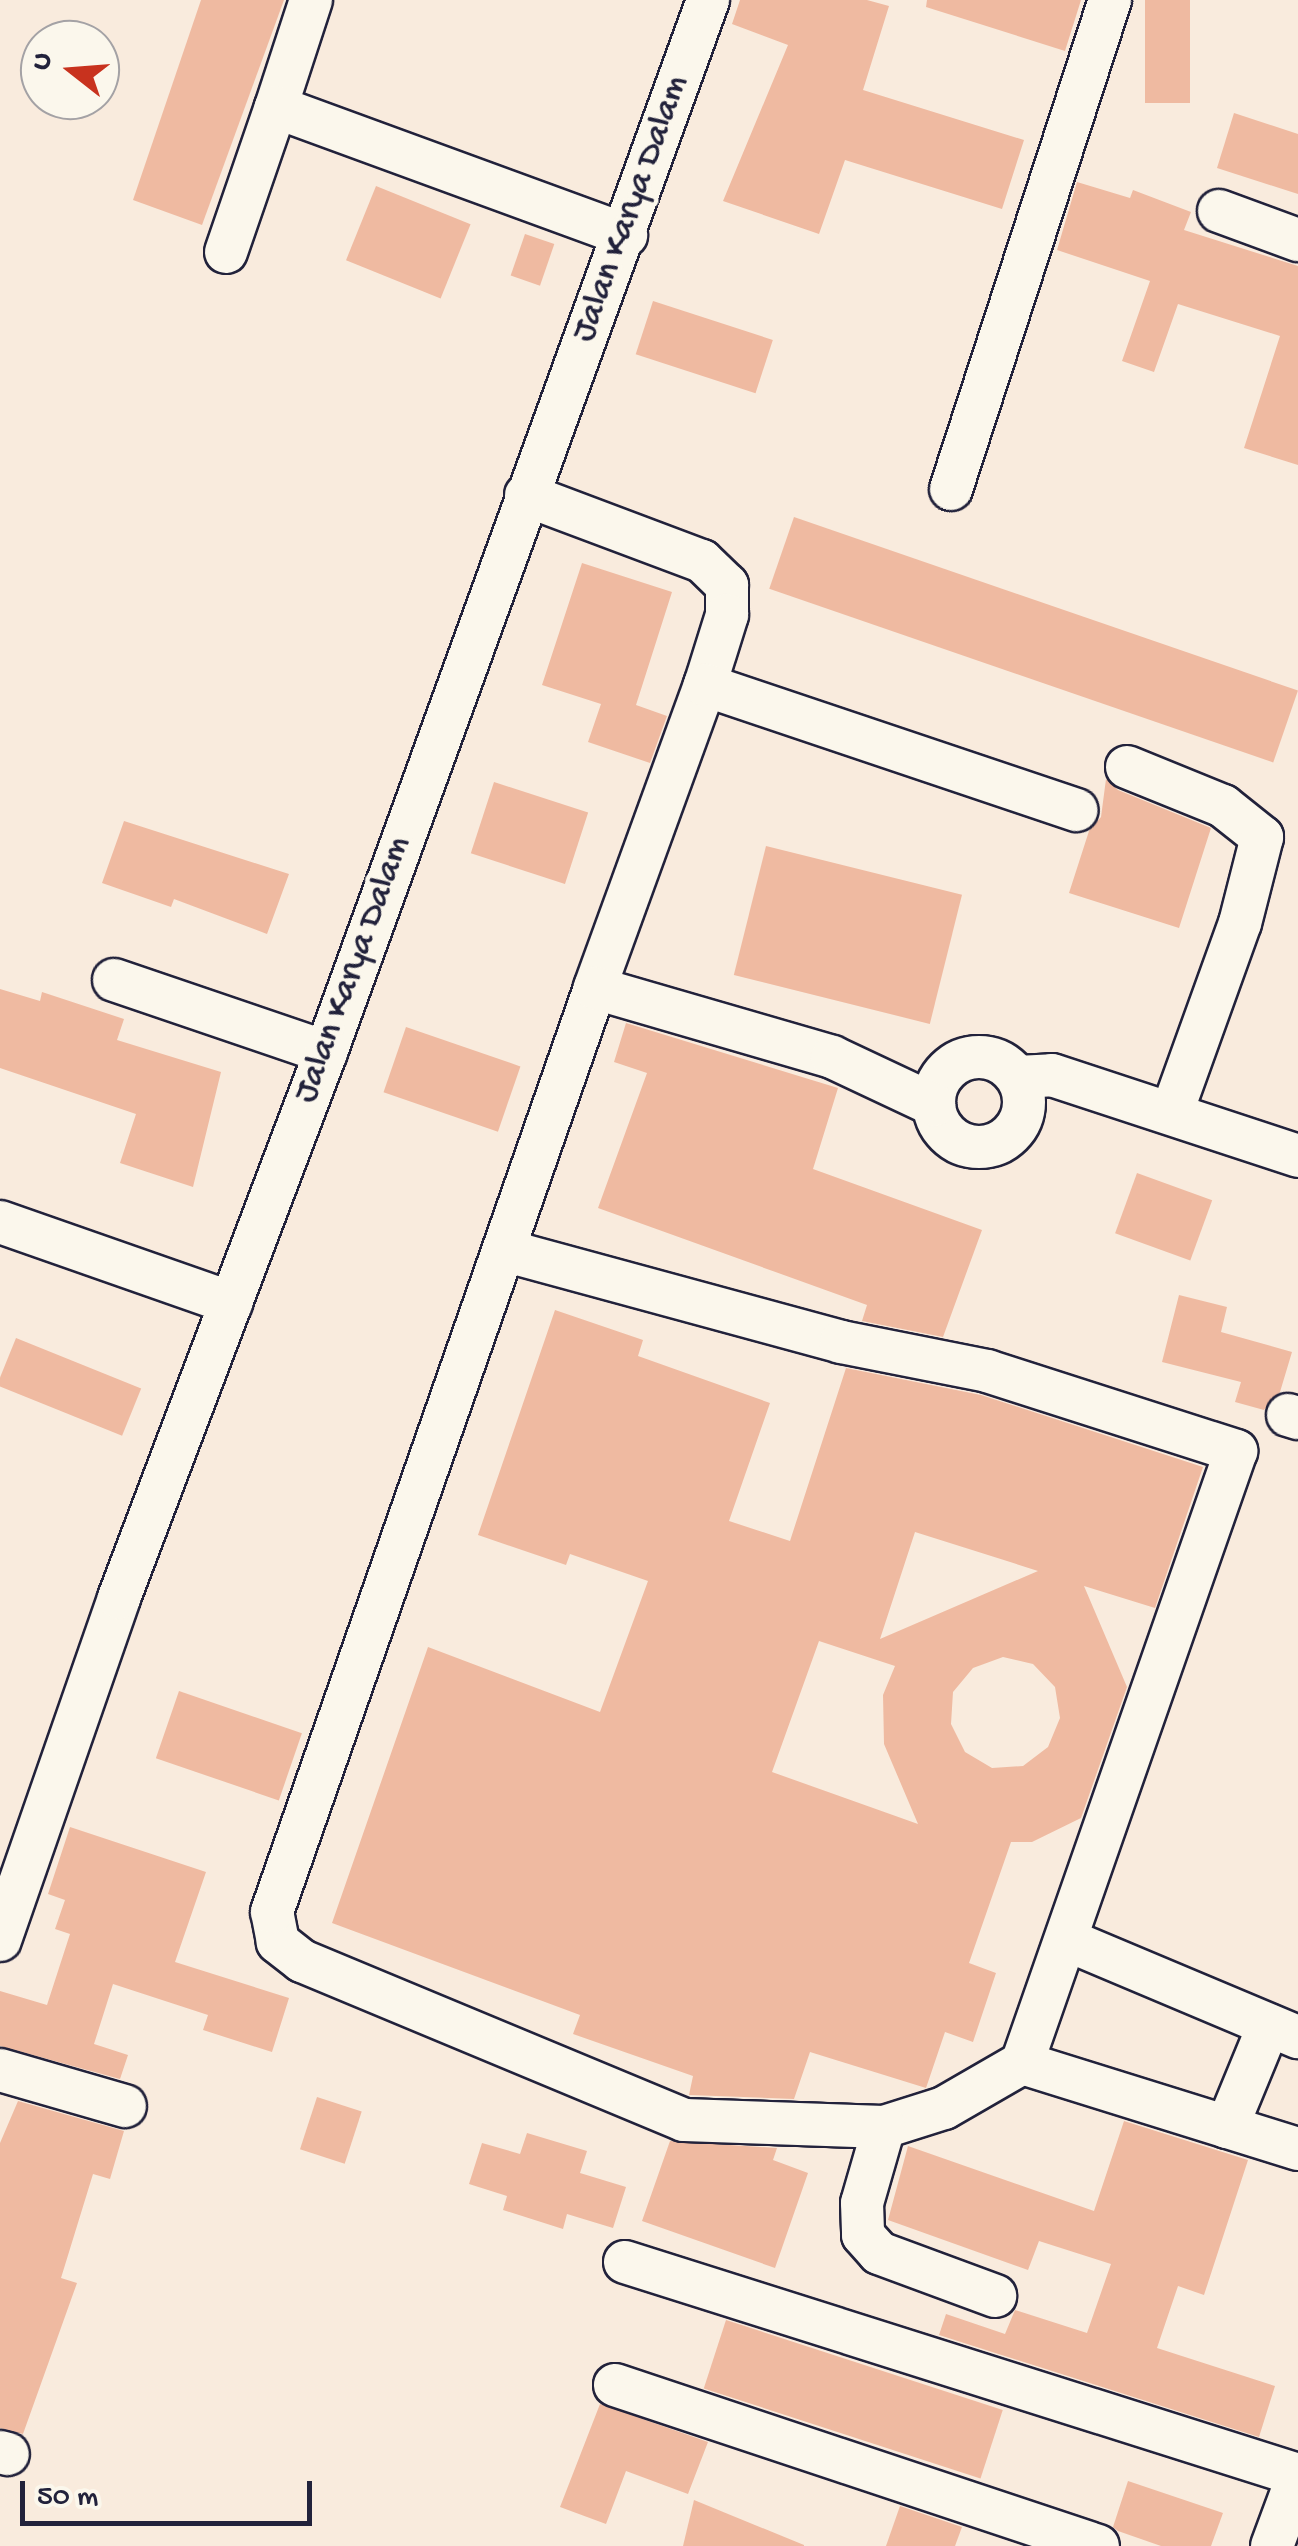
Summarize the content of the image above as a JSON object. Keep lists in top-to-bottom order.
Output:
{
  "streets": {
    "street": ["Jalan Karya Dalam"]
  },
  "scale_bar": "50 m",
  "north": "left"
}
